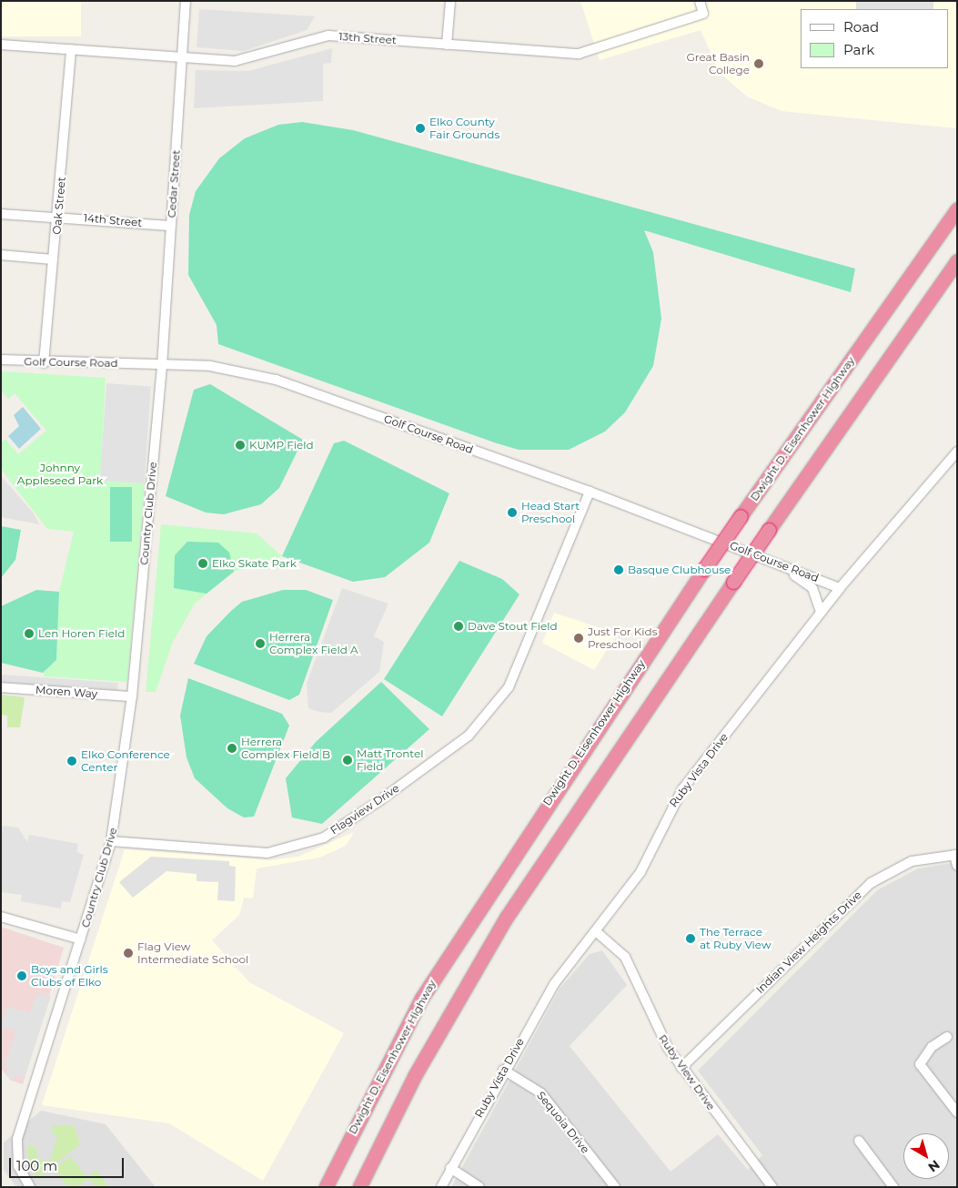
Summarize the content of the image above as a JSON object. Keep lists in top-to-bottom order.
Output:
{
  "streets": {
    "highway": ["Dwight D. Eisenhower Highway"],
    "street": [
      "13th Street",
      "Cedar Street",
      "Oak Street",
      "14th Street",
      "Golf Course Road",
      "Country Club Drive",
      "Moren Way",
      "Ruby Vista Drive",
      "Flagview Drive",
      "Indian View Heights Drive",
      "Ruby View Drive",
      "Sequoia Drive"
    ]
  },
  "crossings": [
    ["13th Street", "Cedar Street"],
    ["13th Street", "Oak Street"],
    ["Cedar Street", "14th Street"],
    ["Cedar Street", "Golf Course Road"],
    ["Cedar Street", "Country Club Drive"],
    ["Oak Street", "14th Street"],
    ["Oak Street", "Golf Course Road"],
    ["Golf Course Road", "Country Club Drive"],
    ["Golf Course Road", "Ruby Vista Drive"],
    ["Golf Course Road", "Flagview Drive"],
    ["Country Club Drive", "Moren Way"],
    ["Country Club Drive", "Flagview Drive"],
    ["Ruby Vista Drive", "Ruby View Drive"],
    ["Ruby Vista Drive", "Sequoia Drive"],
    ["Indian View Heights Drive", "Ruby View Drive"]
  ],
  "parks": ["Johnny Appleseed Park"],
  "places": [
    "Great Basin College",
    "Elko County Fair Grounds",
    "KUMP Field",
    "Head Start Preschool",
    "Elko Skate Park",
    "Basque Clubhouse",
    "Dave Stout Field",
    "Len Horen Field",
    "Just For Kids Preschool",
    "Herrera Complex Field A",
    "Herrera Complex Field B",
    "Matt Trontel Field",
    "Elko Conference Center",
    "The Terrace at Ruby View",
    "Flag View Intermediate School",
    "Boys and Girls Clubs of Elko"
  ],
  "legend": ["Road", "Park"],
  "scale_bar": "100 m",
  "north": "bottom right"
}
